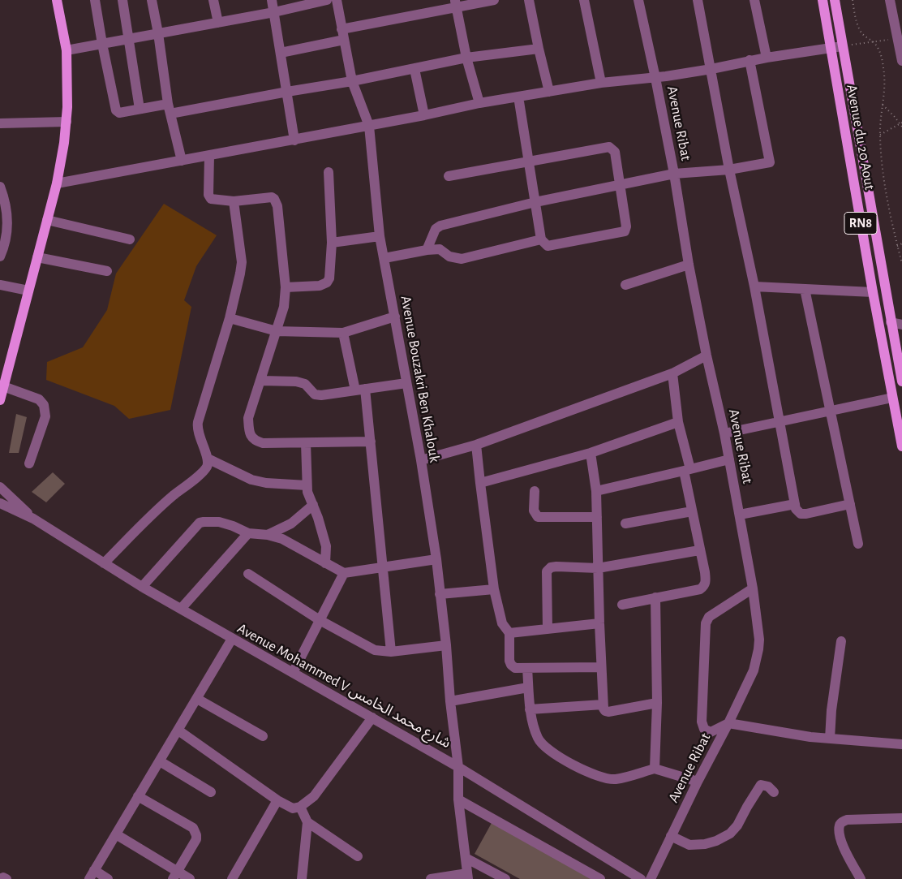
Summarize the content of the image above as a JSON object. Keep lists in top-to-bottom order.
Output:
{
  "streets": {
    "main road": ["Avenue du 20 Aout", "RN8"],
    "street": ["Avenue Ribat", "Avenue Bouzakri Ben Khalouk", "Avenue Mohammed V شارع محمد الخامس"]
  },
  "crossings": [
    ["Avenue Bouzakri Ben Khalouk", "Avenue Mohammed V شارع محمد الخامس"]
  ]
}
